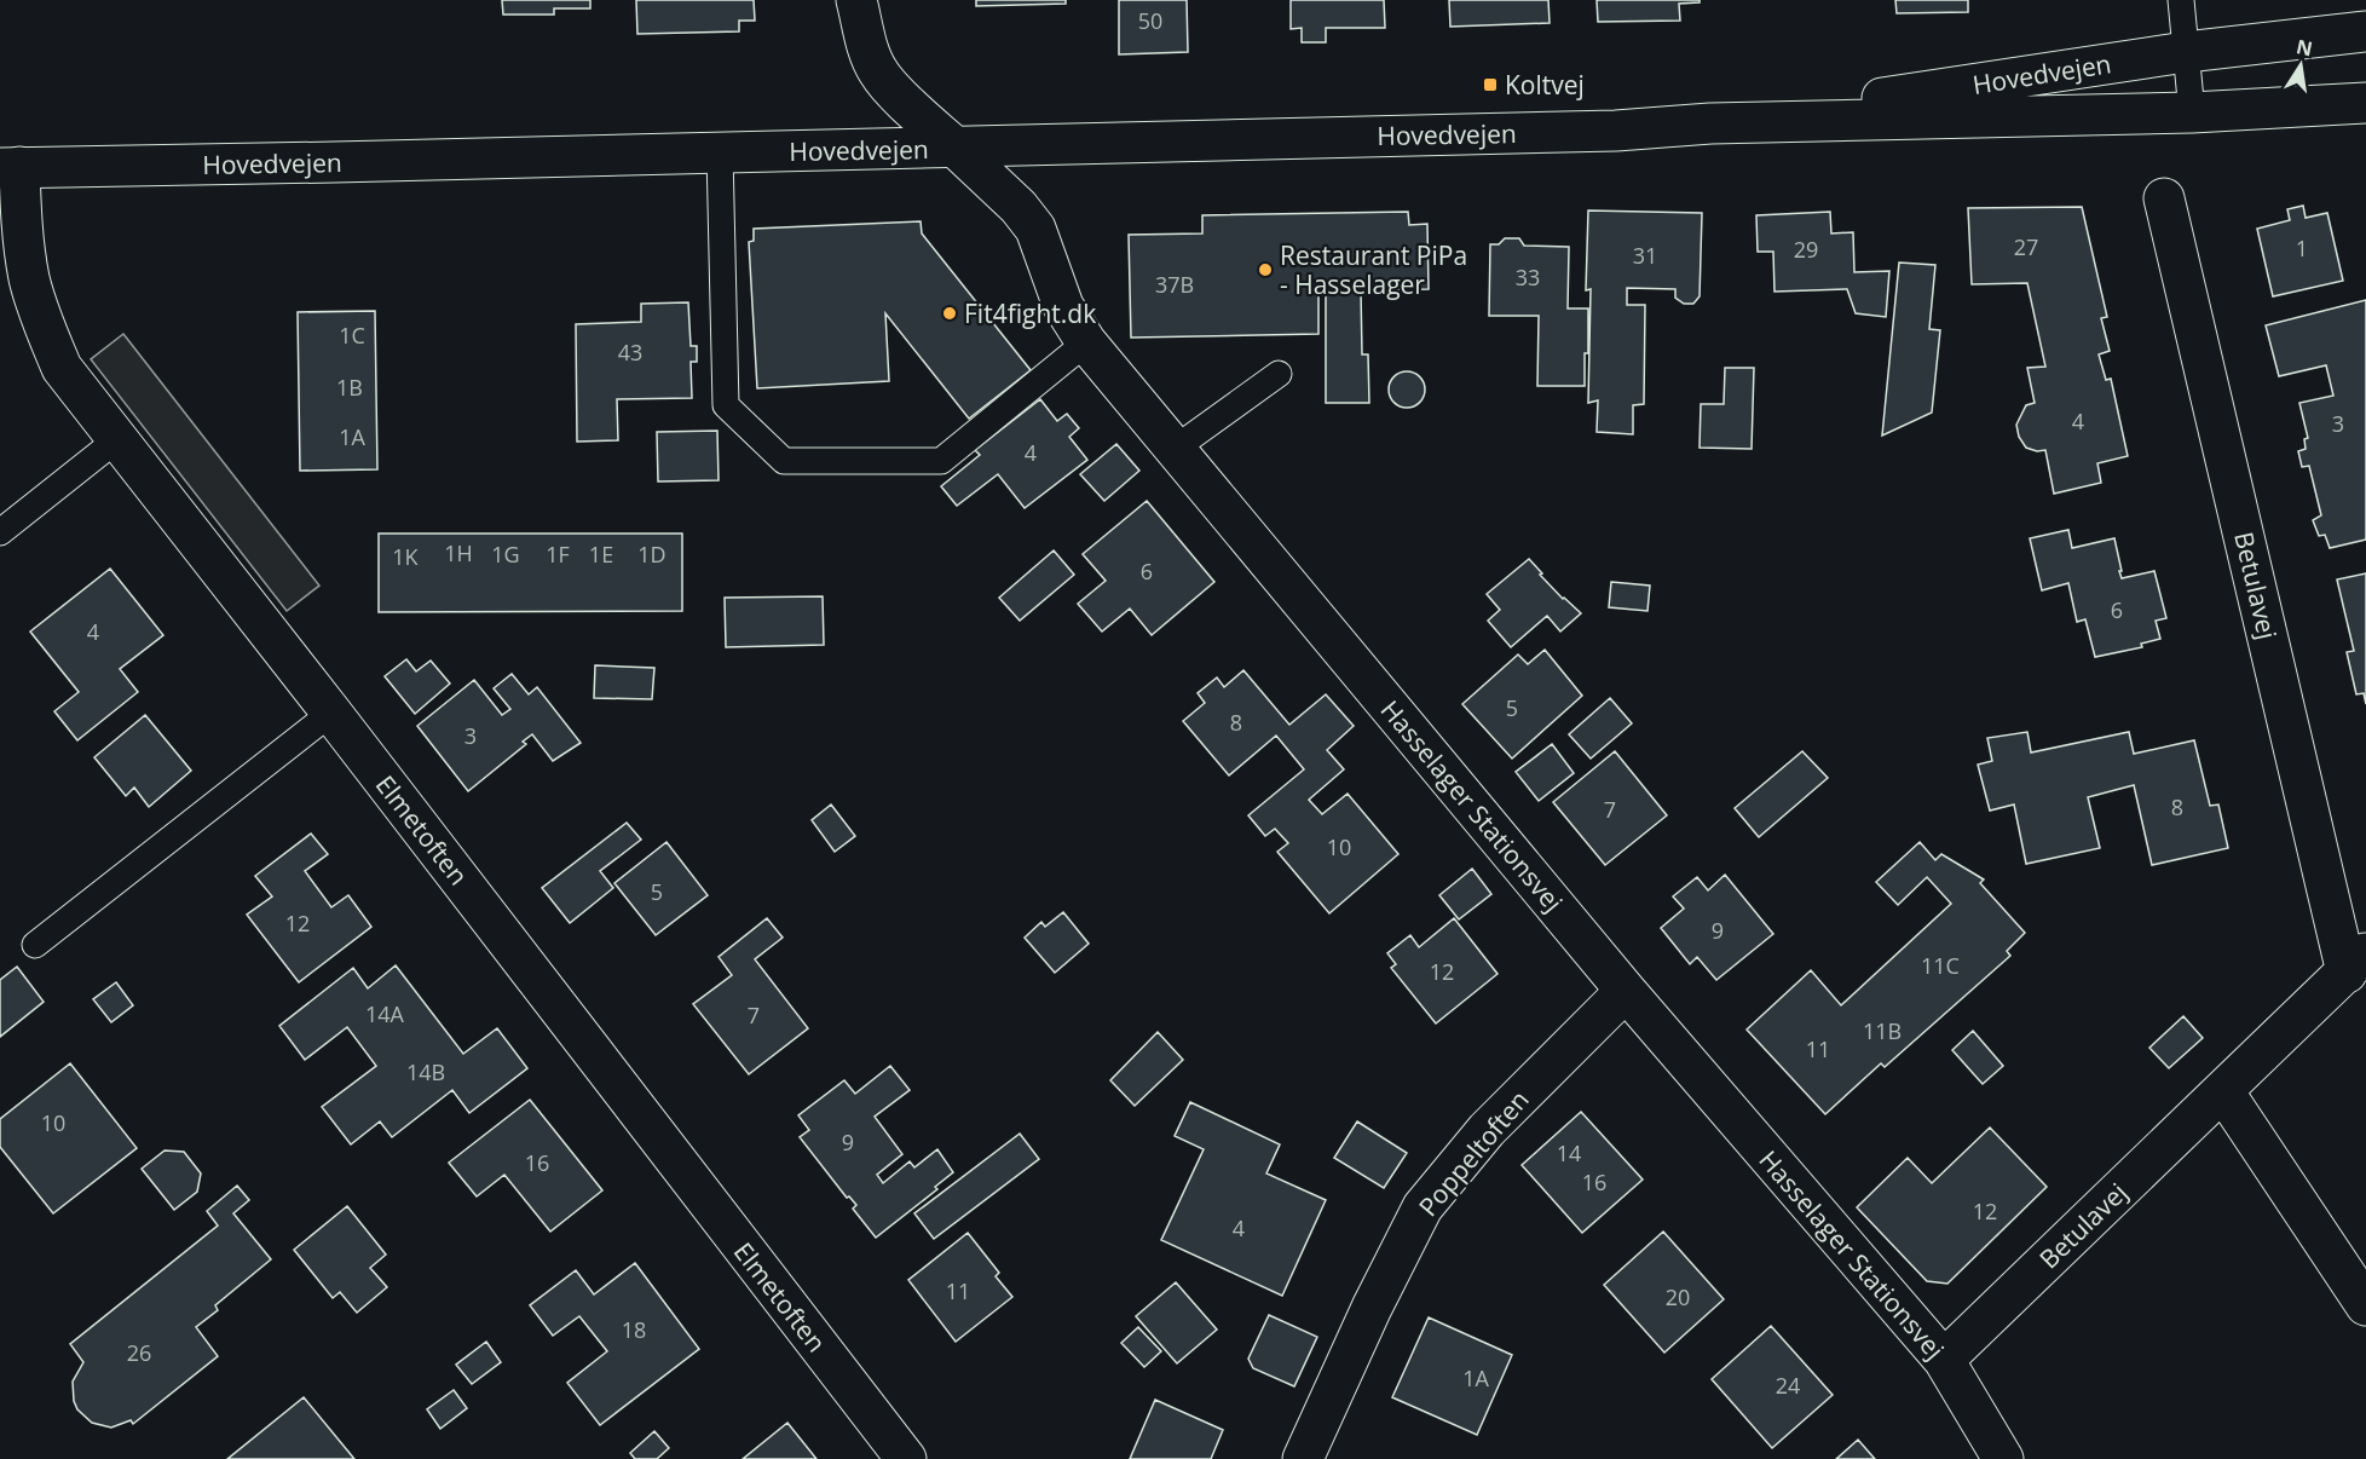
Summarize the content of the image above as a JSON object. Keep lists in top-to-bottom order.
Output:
{
  "streets": {
    "street": [
      "Hovedvejen",
      "Betulavej",
      "Hasselager Stationsvej",
      "Elmetoften",
      "Poppeltoften"
    ]
  },
  "crossings": [
    ["Hovedvejen", "Hasselager Stationsvej"],
    ["Hovedvejen", "Elmetoften"],
    ["Betulavej", "Hasselager Stationsvej"],
    ["Hasselager Stationsvej", "Poppeltoften"]
  ],
  "places": {
    "transit": ["Koltvej"],
    "other": ["Restaurant PiPa - Hasselager", "Fit4fight.dk"]
  },
  "house_numbers": [
    "50",
    "27",
    "1",
    "29",
    "31",
    "33",
    "37B",
    "1C",
    "43",
    "1B",
    "4",
    "3",
    "1A",
    "4",
    "1H",
    "1G",
    "1F",
    "1E",
    "1D",
    "1K",
    "6",
    "6",
    "4",
    "5",
    "8",
    "3",
    "8",
    "7",
    "10",
    "5",
    "12",
    "9",
    "11C",
    "12",
    "14A",
    "7",
    "11B",
    "11",
    "14B",
    "10",
    "9",
    "14",
    "16",
    "16",
    "12",
    "4",
    "11",
    "20",
    "18",
    "26",
    "1A",
    "24"
  ],
  "north": "top"
}
